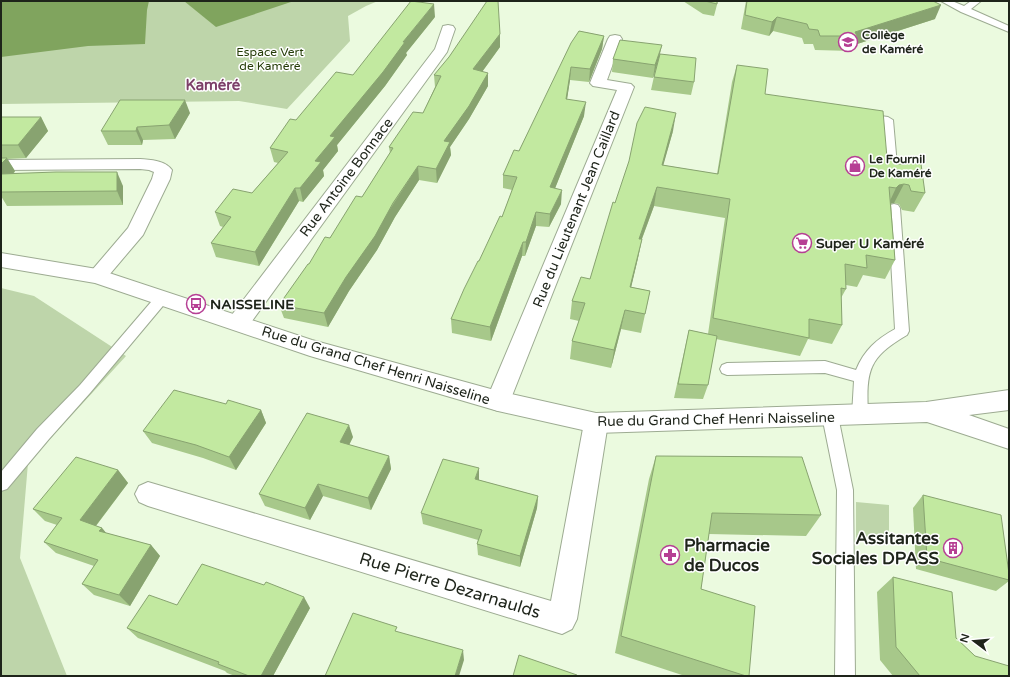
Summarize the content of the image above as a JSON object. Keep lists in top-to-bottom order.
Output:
{
  "streets": {
    "street": [
      "Rue Antoine Bonnace",
      "Rue du Lieutenant Jean Caillard",
      "Rue du Grand Chef Henri Naisseline",
      "Rue Pierre Dezarnaulds"
    ]
  },
  "crossings": [
    ["Rue Antoine Bonnace", "Rue du Grand Chef Henri Naisseline"],
    ["Rue du Lieutenant Jean Caillard", "Rue du Grand Chef Henri Naisseline"],
    ["Rue du Grand Chef Henri Naisseline", "Rue Pierre Dezarnaulds"]
  ],
  "districts": ["Kaméré"],
  "parks": ["Espace Vert de Kaméré"],
  "places": {
    "school or university": ["Collège de Kaméré"],
    "shop": ["Le Fournil De Kaméré"],
    "supermarket": ["Super U Kaméré"],
    "bus stop": ["NAISSELINE"],
    "building": ["Assitantes Sociales DPASS"],
    "pharmacy": ["Pharmacie de Ducos"]
  },
  "north": "left"
}
